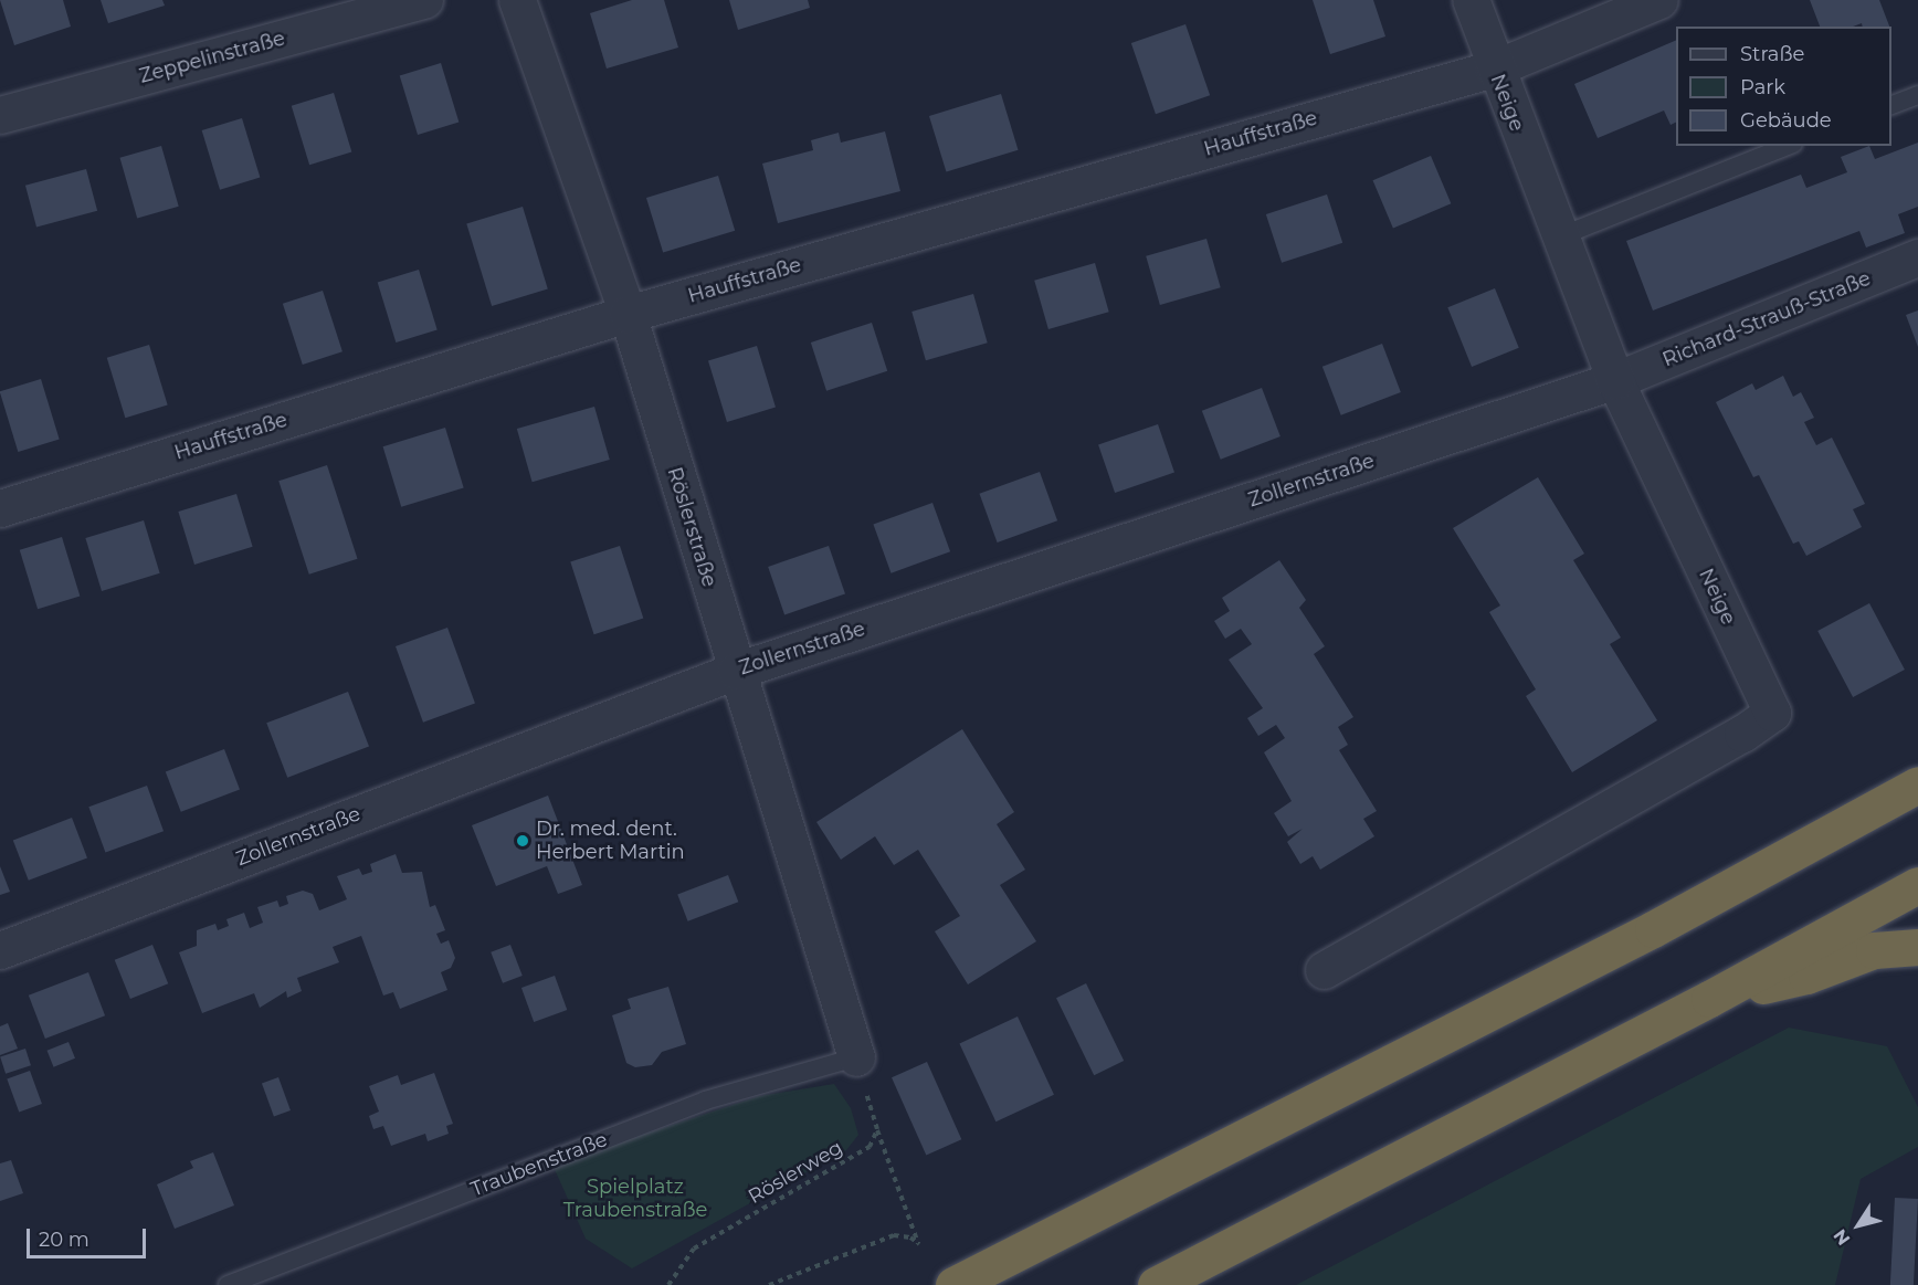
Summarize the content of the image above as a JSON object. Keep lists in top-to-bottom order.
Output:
{
  "streets": {
    "street": [
      "Zeppelinstraße",
      "Neige",
      "Hauffstraße",
      "Richard-Strauß-Straße",
      "Zollernstraße",
      "Röslerstraße"
    ],
    "lane": ["Traubenstraße"],
    "path": ["Röslerweg"]
  },
  "crossings": [
    ["Neige", "Hauffstraße"],
    ["Neige", "Richard-Strauß-Straße"],
    ["Neige", "Zollernstraße"],
    ["Hauffstraße", "Röslerstraße"],
    ["Richard-Strauß-Straße", "Zollernstraße"],
    ["Zollernstraße", "Röslerstraße"],
    ["Röslerstraße", "Traubenstraße"]
  ],
  "parks": ["Spielplatz Traubenstraße"],
  "places": ["Dr. med. dent. Herbert Martin"],
  "legend": ["Straße", "Park", "Gebäude"],
  "scale_bar": "20 m",
  "north": "bottom left"
}
